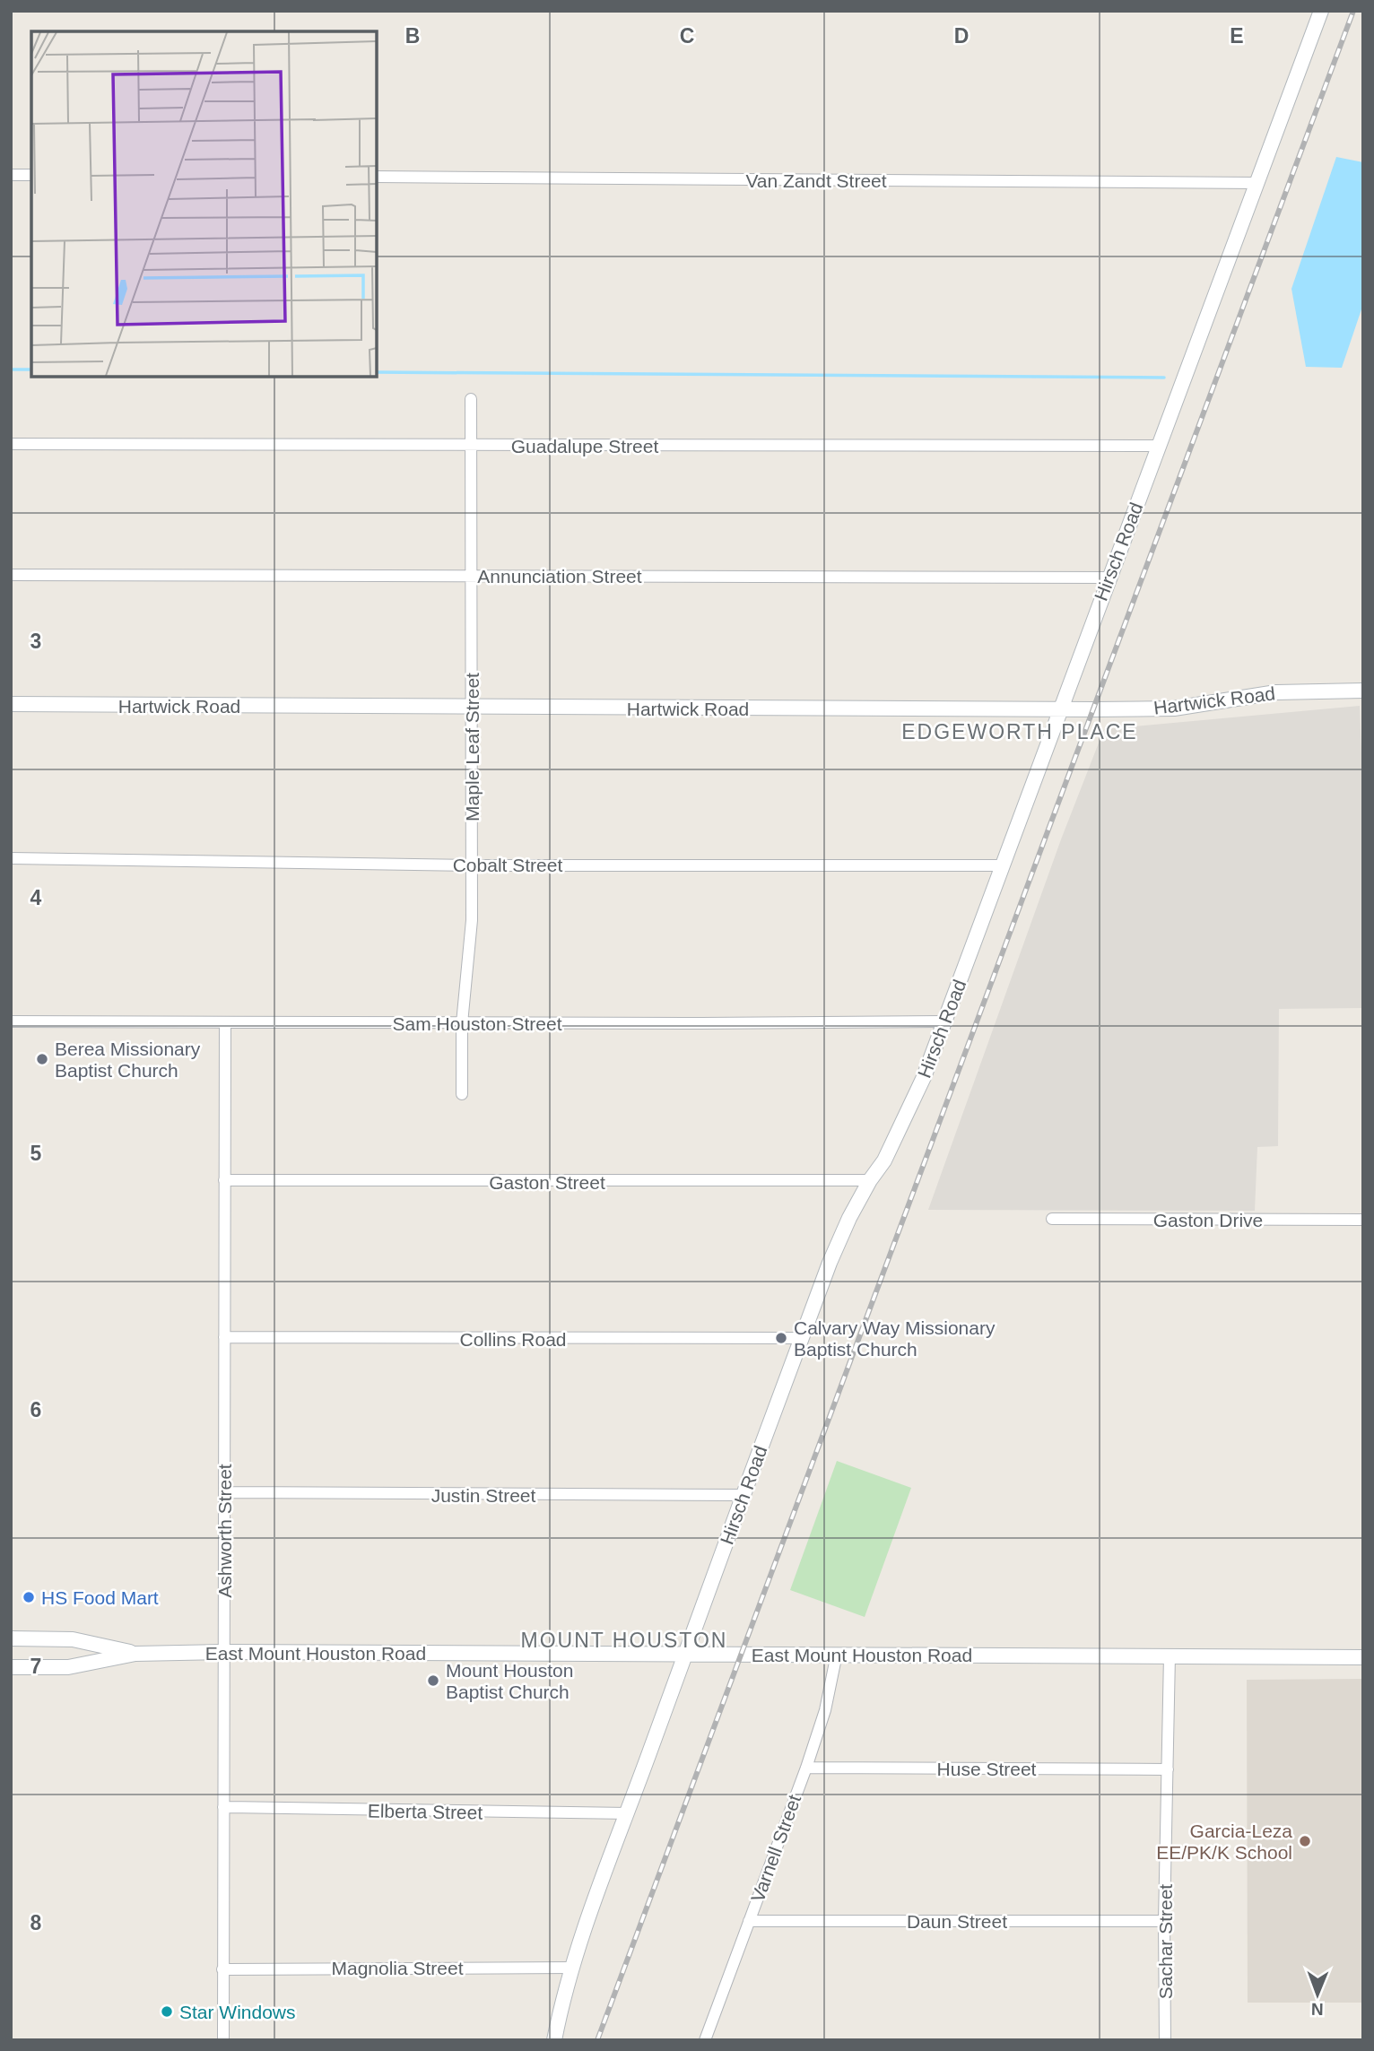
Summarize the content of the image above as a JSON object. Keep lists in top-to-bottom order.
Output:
{
  "streets": {
    "main road": ["Hirsch Road", "Hartwick Road", "East Mount Houston Road"],
    "street": [
      "Van Zandt Street",
      "Guadalupe Street",
      "Annunciation Street",
      "Maple Leaf Street",
      "Cobalt Street",
      "Sam Houston Street",
      "Gaston Street",
      "Gaston Drive",
      "Collins Road",
      "Justin Street",
      "Ashworth Street",
      "Huse Street",
      "Elberta Street",
      "Varnell Street",
      "Daun Street",
      "Sachar Street",
      "Magnolia Street"
    ]
  },
  "crossings": [
    ["Van Zandt Street", "Hirsch Road"],
    ["Guadalupe Street", "Hirsch Road"],
    ["Guadalupe Street", "Maple Leaf Street"],
    ["Hirsch Road", "Annunciation Street"],
    ["Hirsch Road", "Hartwick Road"],
    ["Hirsch Road", "Cobalt Street"],
    ["Hirsch Road", "Sam Houston Street"],
    ["Hirsch Road", "Gaston Street"],
    ["Hirsch Road", "Collins Road"],
    ["Hirsch Road", "Justin Street"],
    ["Hirsch Road", "East Mount Houston Road"],
    ["Hirsch Road", "Elberta Street"],
    ["Hirsch Road", "Magnolia Street"],
    ["Annunciation Street", "Maple Leaf Street"],
    ["Hartwick Road", "Maple Leaf Street"],
    ["Maple Leaf Street", "Cobalt Street"],
    ["Maple Leaf Street", "Sam Houston Street"],
    ["Sam Houston Street", "Ashworth Street"],
    ["Gaston Street", "Ashworth Street"],
    ["Collins Road", "Ashworth Street"],
    ["Justin Street", "Ashworth Street"],
    ["Ashworth Street", "East Mount Houston Road"],
    ["Ashworth Street", "Elberta Street"],
    ["Ashworth Street", "Magnolia Street"],
    ["East Mount Houston Road", "Varnell Street"],
    ["East Mount Houston Road", "Sachar Street"],
    ["Huse Street", "Varnell Street"],
    ["Huse Street", "Sachar Street"],
    ["Varnell Street", "Daun Street"],
    ["Daun Street", "Sachar Street"]
  ],
  "districts": ["EDGEWORTH PLACE", "MOUNT HOUSTON"],
  "places": [
    "Berea Missionary Baptist Church",
    "Calvary Way Missionary Baptist Church",
    "HS Food Mart",
    "Mount Houston Baptist Church",
    "Garcia-Leza EE/PK/K School",
    "Star Windows"
  ],
  "north": "bottom",
  "grid": {
    "columns": [
      "B",
      "C",
      "D",
      "E"
    ],
    "rows": [
      "3",
      "4",
      "5",
      "6",
      "7",
      "8"
    ]
  }
}
